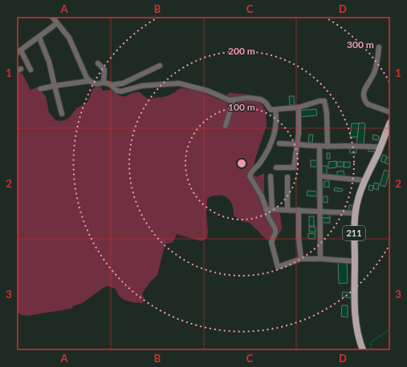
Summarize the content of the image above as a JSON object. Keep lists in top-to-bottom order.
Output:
{
  "streets": {
    "main road": ["211"]
  },
  "grid": {
    "columns": [
      "A",
      "B",
      "C",
      "D"
    ],
    "rows": ["1", "2", "3"]
  },
  "rings": ["300 m", "200 m", "100 m"]
}
